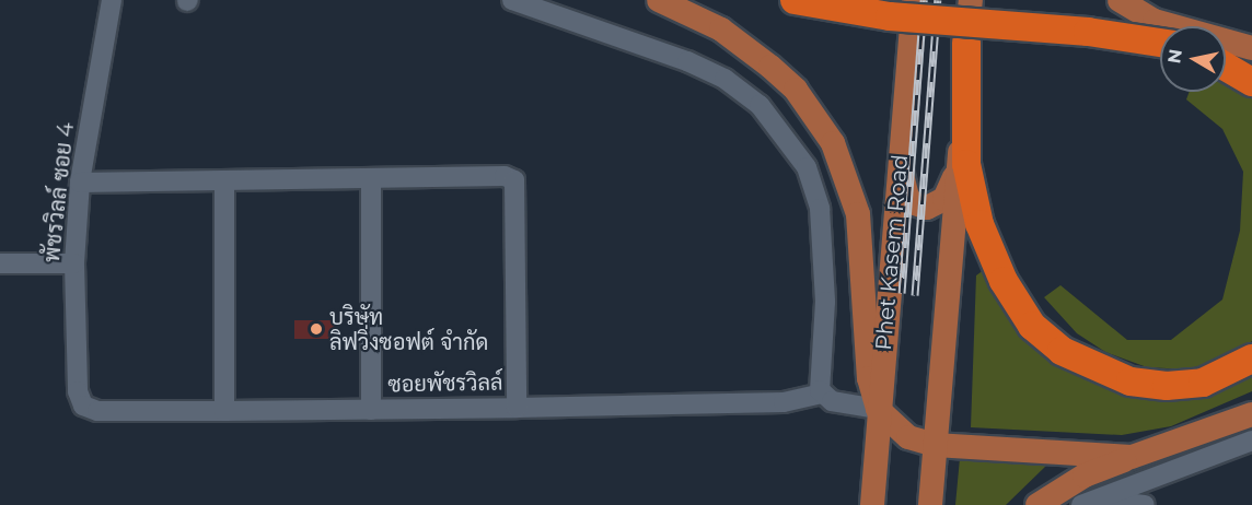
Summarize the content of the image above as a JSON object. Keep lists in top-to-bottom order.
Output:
{
  "streets": {
    "main road": ["Phet Kasem Road"],
    "street": ["พัชรวิลล์ ซอย 4", "ซอยพัชรวิลล์"]
  },
  "crossings": [
    ["พัชรวิลล์ ซอย 4", "ซอยพัชรวิลล์"]
  ],
  "places": ["บริษัท ลิฟวิ่งซอฟต์ จำกัด"],
  "north": "left"
}
